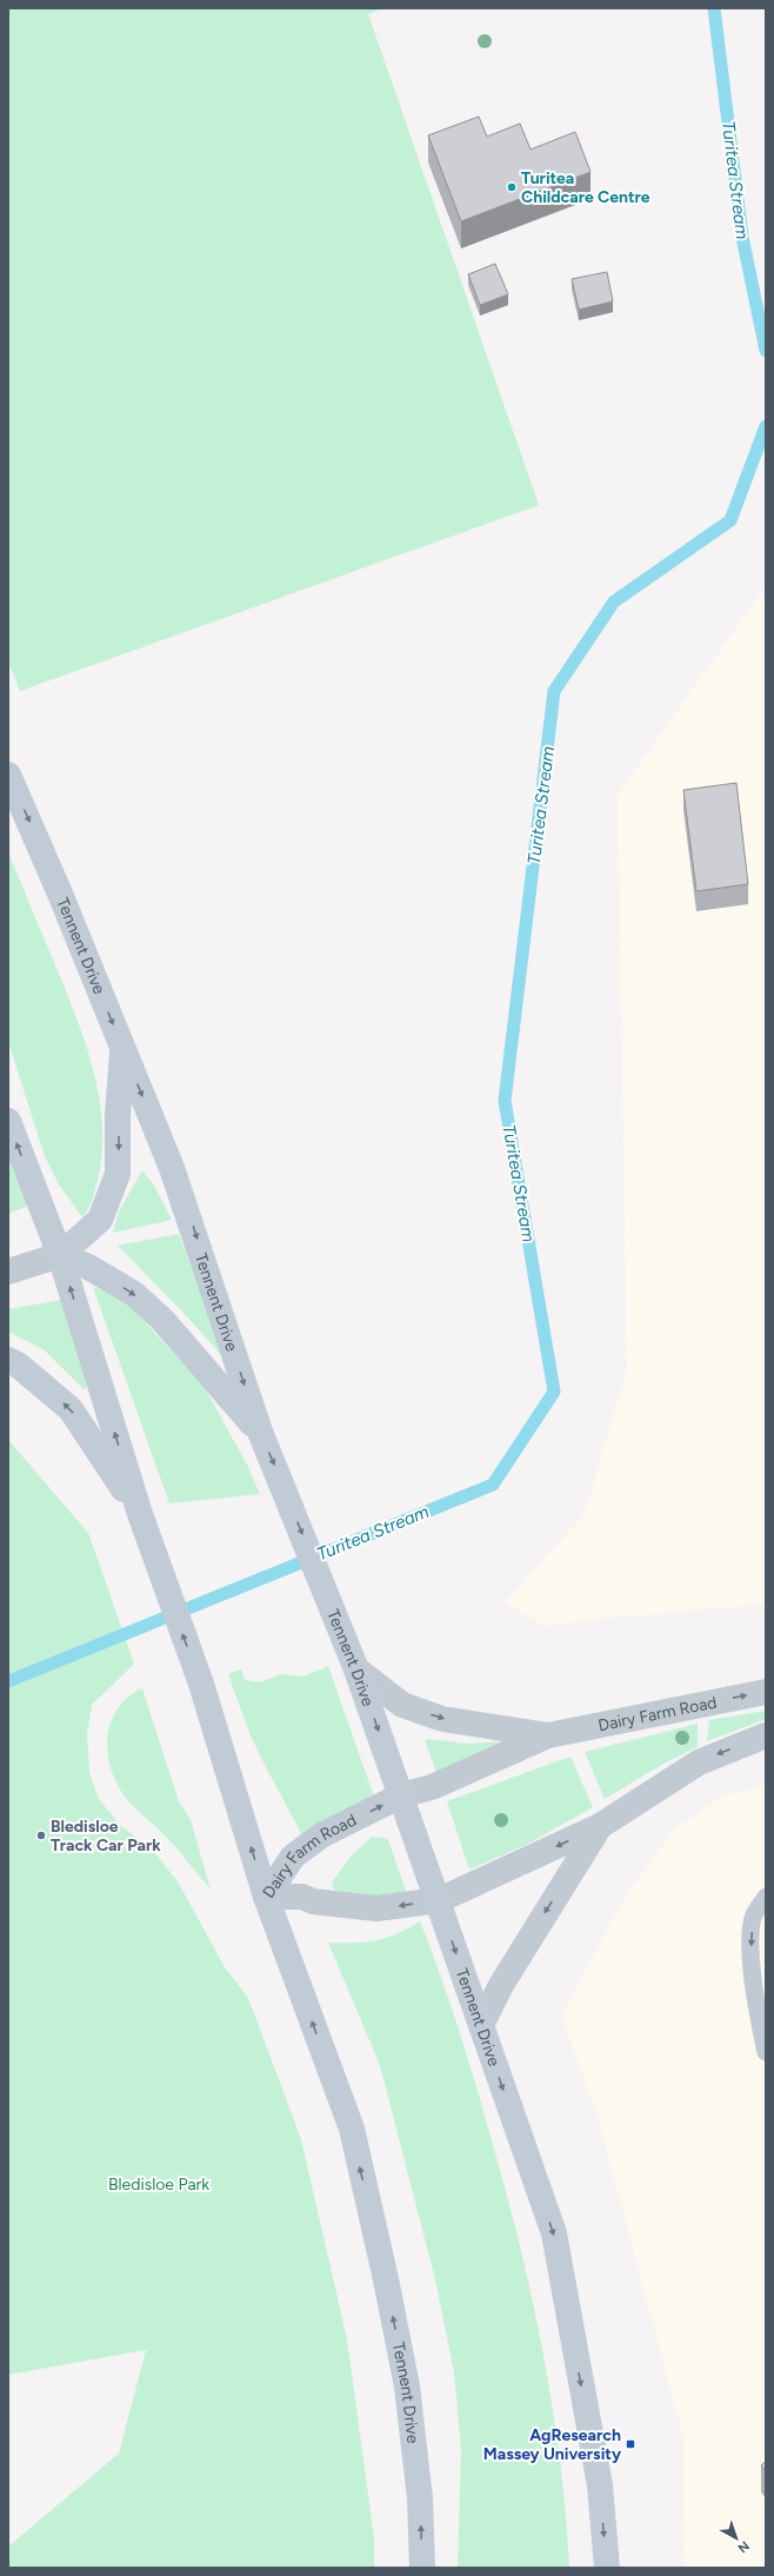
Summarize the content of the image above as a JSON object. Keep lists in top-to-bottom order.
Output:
{
  "streets": {
    "main road": ["Tennent Drive"],
    "street": ["Dairy Farm Road"]
  },
  "crossings": [
    ["Tennent Drive", "Dairy Farm Road"]
  ],
  "water": ["Turitea Stream"],
  "parks": ["Bledisloe Park"],
  "places": {
    "other": ["Turitea Childcare Centre", "Bledisloe Track Car Park"],
    "transit": ["AgResearch Massey University"]
  },
  "north": "bottom right"
}
